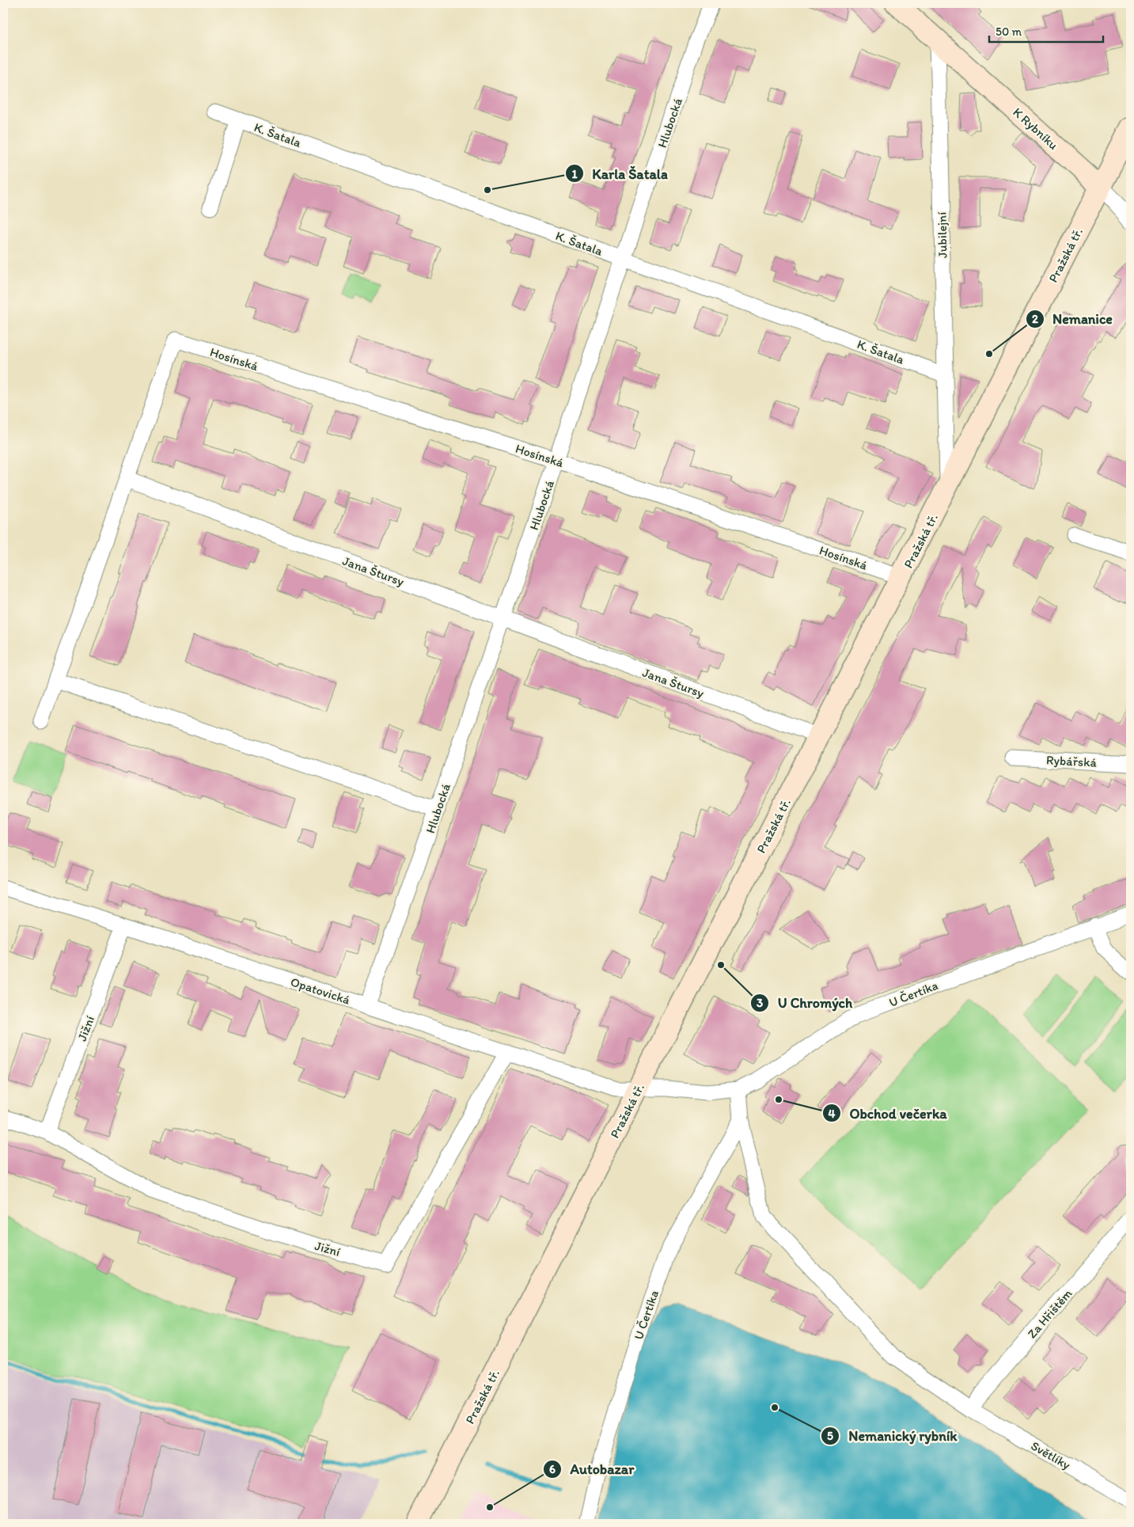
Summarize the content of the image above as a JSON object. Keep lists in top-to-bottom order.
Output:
{
  "streets": {
    "main road": ["K Rybníku", "Pražská tř."],
    "street": [
      "Hlubocká",
      "K. Šatala",
      "Jubilejní",
      "Hosínská",
      "Jana Štursy",
      "Rybářská",
      "Opatovická",
      "U Čertíka",
      "Jižní",
      "Za Hřištěm",
      "Světlíky"
    ]
  },
  "crossings": [
    ["Hlubocká", "K. Šatala"],
    ["Hlubocká", "Hosínská"],
    ["Hlubocká", "Jana Štursy"],
    ["Hlubocká", "Opatovická"],
    ["K Rybníku", "Jubilejní"],
    ["K Rybníku", "Pražská tř."],
    ["K. Šatala", "Jubilejní"],
    ["Jubilejní", "Pražská tř."],
    ["Pražská tř.", "Hosínská"],
    ["Pražská tř.", "Jana Štursy"],
    ["Pražská tř.", "Opatovická"],
    ["Pražská tř.", "U Čertíka"],
    ["Hosínská", "Jana Štursy"],
    ["Opatovická", "U Čertíka"],
    ["Opatovická", "Jižní"],
    ["Za Hřištěm", "Světlíky"]
  ],
  "places": [
    "Karla Šatala",
    "Nemanice",
    "U Chromých",
    "Obchod večerka",
    "Nemanický rybník",
    "Autobazar"
  ],
  "scale_bar": "50 m"
}
